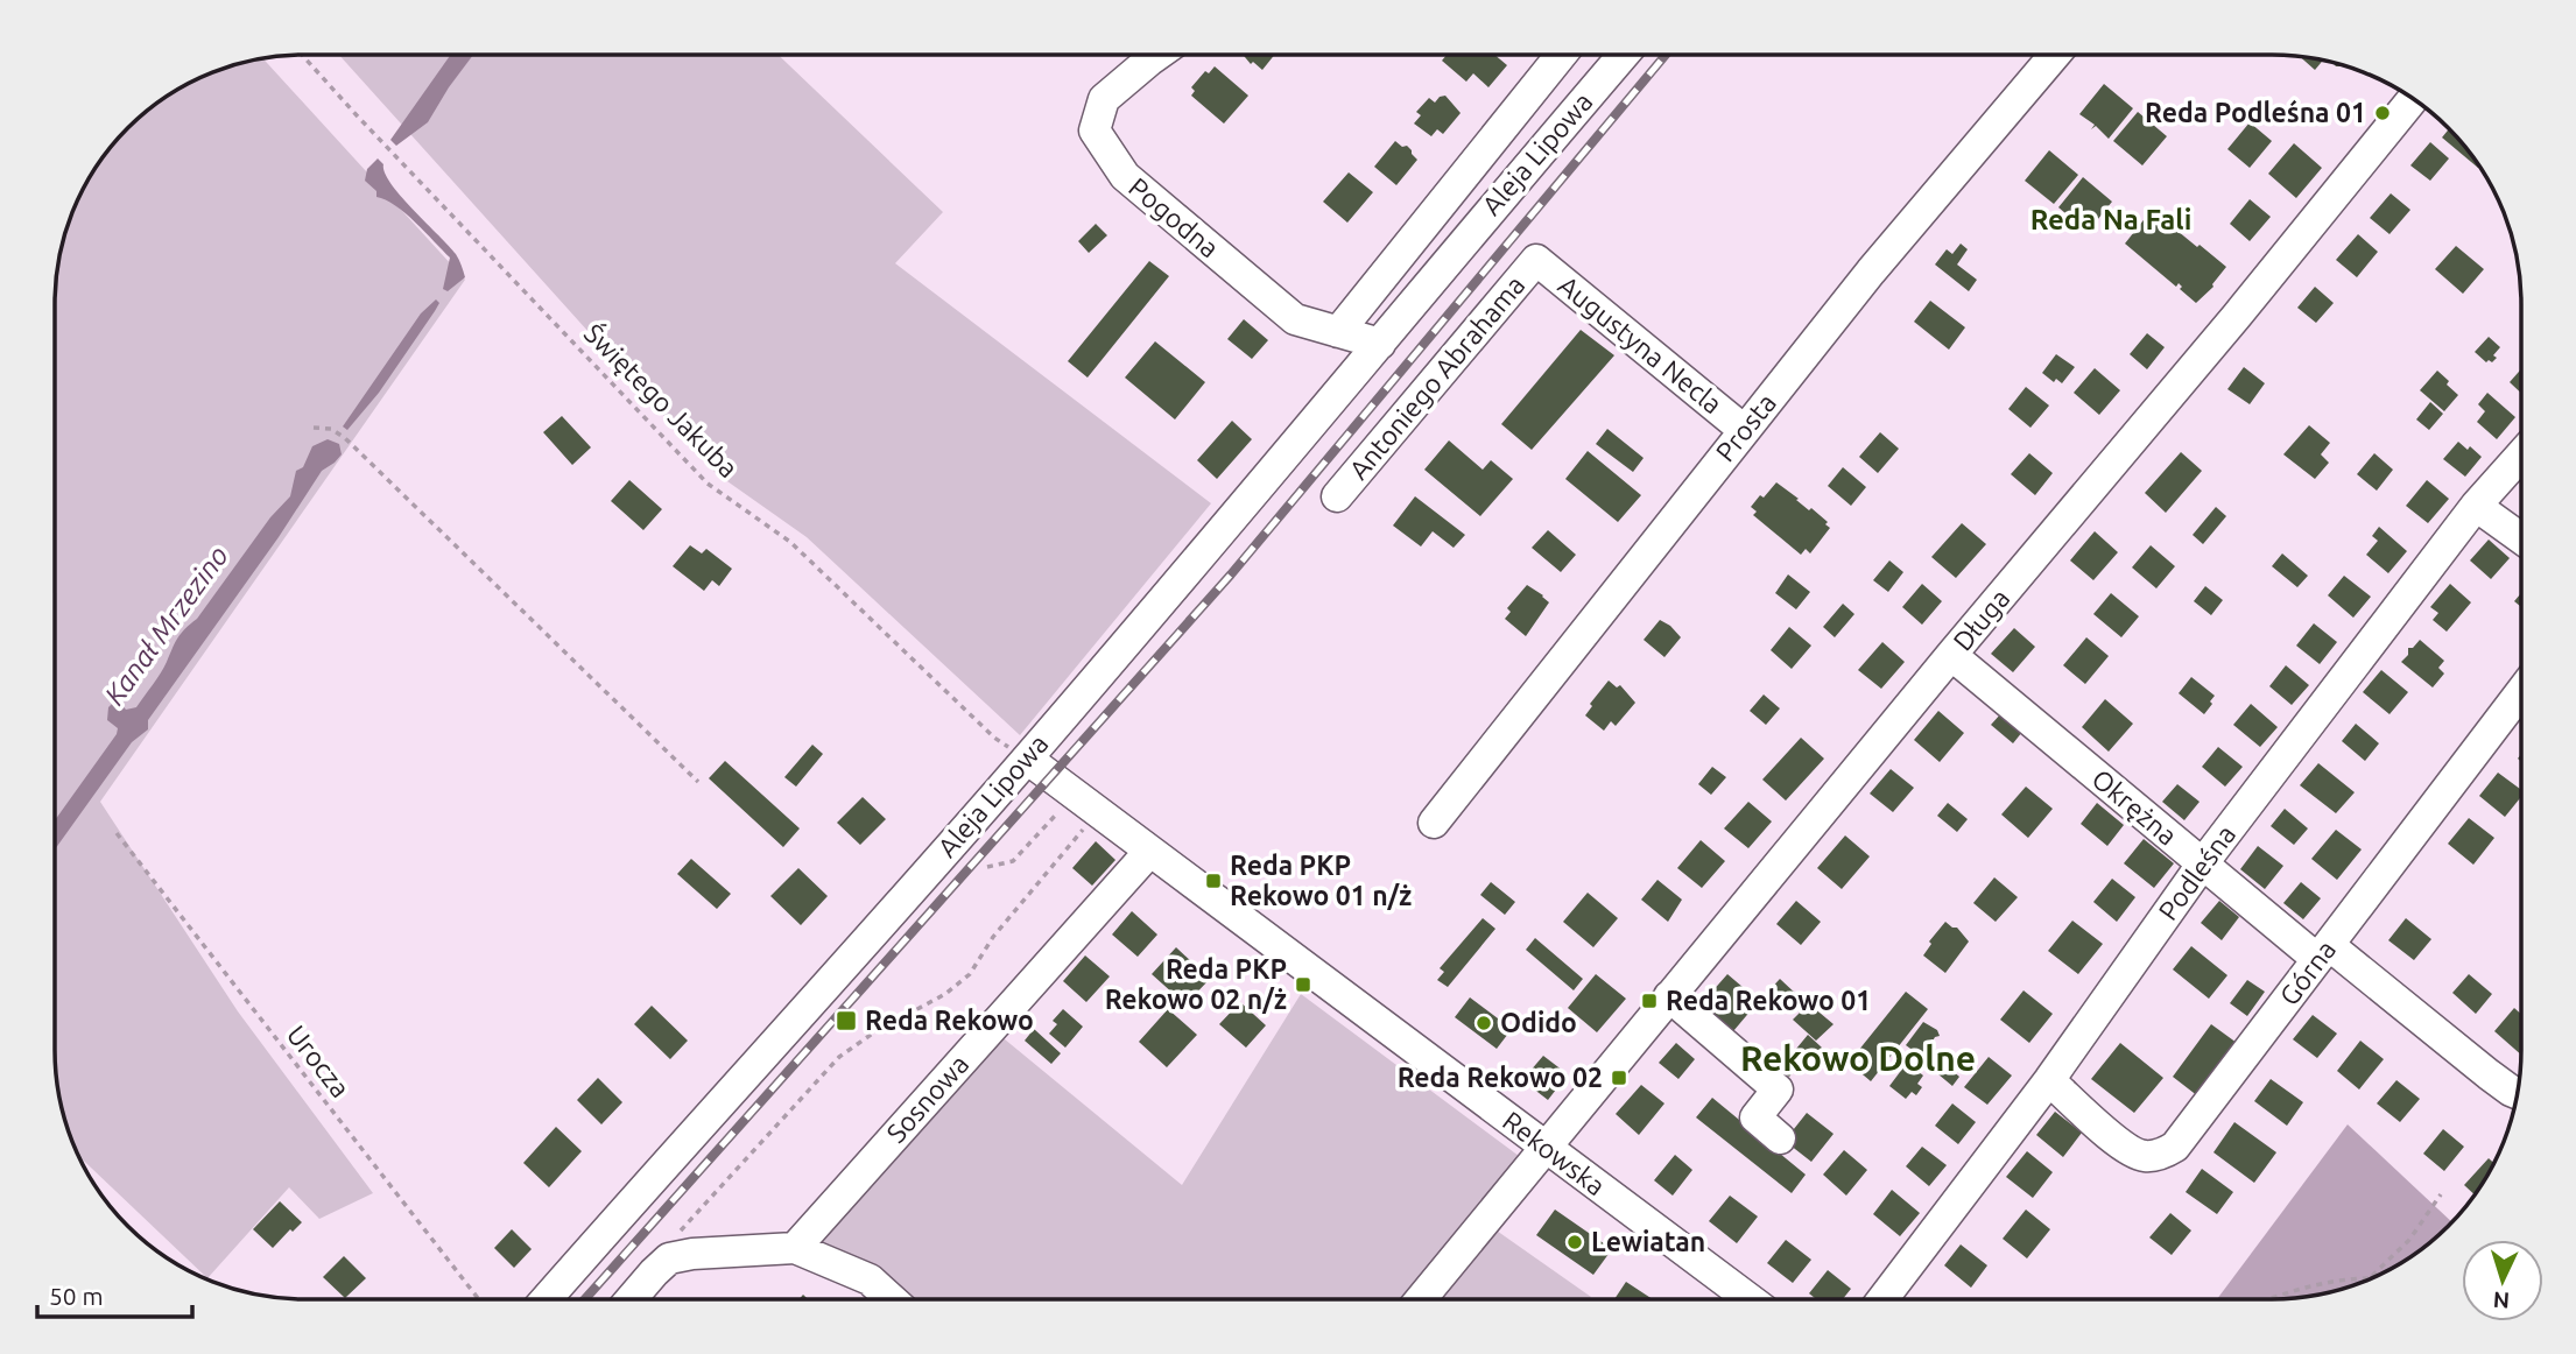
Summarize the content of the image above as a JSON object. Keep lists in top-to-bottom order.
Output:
{
  "streets": {
    "street": [
      "Aleja Lipowa",
      "Pogodna",
      "Augustyna Necla",
      "Antoniego Abrahama",
      "Prosta",
      "Długa",
      "Okrężna",
      "Podleśna",
      "Górna",
      "Sosnowa",
      "Rekowska"
    ],
    "path": ["Świętego Jakuba", "Urocza"]
  },
  "crossings": [
    ["Aleja Lipowa", "Pogodna"],
    ["Aleja Lipowa", "Świętego Jakuba"],
    ["Aleja Lipowa", "Rekowska"],
    ["Augustyna Necla", "Antoniego Abrahama"],
    ["Augustyna Necla", "Prosta"],
    ["Świętego Jakuba", "Rekowska"],
    ["Długa", "Okrężna"],
    ["Długa", "Rekowska"],
    ["Okrężna", "Podleśna"],
    ["Okrężna", "Górna"],
    ["Podleśna", "Górna"],
    ["Sosnowa", "Rekowska"]
  ],
  "districts": ["Reda Na Fali", "Rekowo Dolne"],
  "water": ["Kanał Mrzezino"],
  "places": {
    "other": ["Reda Podleśna 01", "Odido", "Lewiatan"],
    "transit": [
      "Reda PKP Rekowo 01 n/ż",
      "Reda PKP Rekowo 02 n/ż",
      "Reda Rekowo 01",
      "Reda Rekowo",
      "Reda Rekowo 02"
    ]
  },
  "scale_bar": "50 m",
  "north": "bottom"
}
